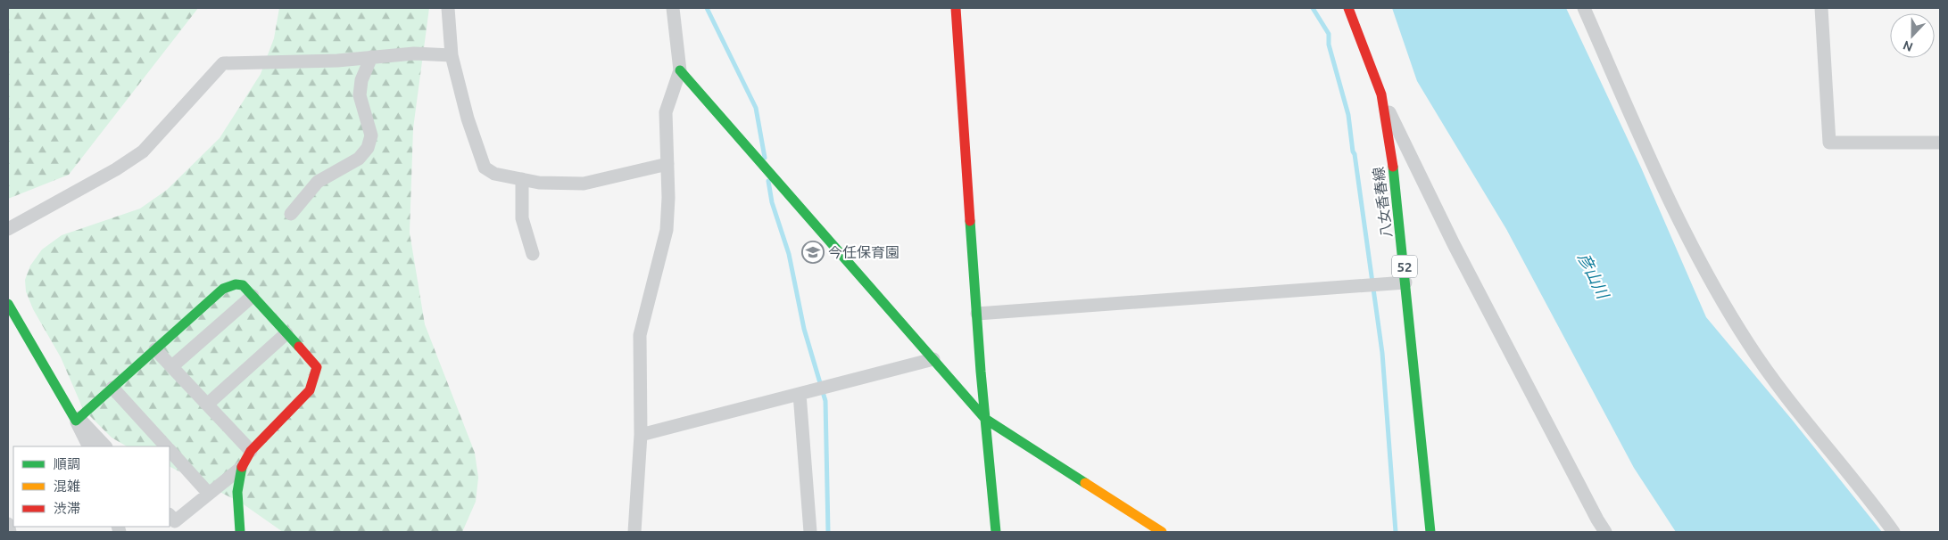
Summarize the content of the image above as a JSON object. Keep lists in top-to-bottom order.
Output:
{
  "streets": {
    "street": ["八女香春線", "52"]
  },
  "water": ["彦山川"],
  "places": {
    "school or university": ["今任保育園"]
  },
  "legend": ["順調", "混雑", "渋滞"],
  "north": "bottom"
}
